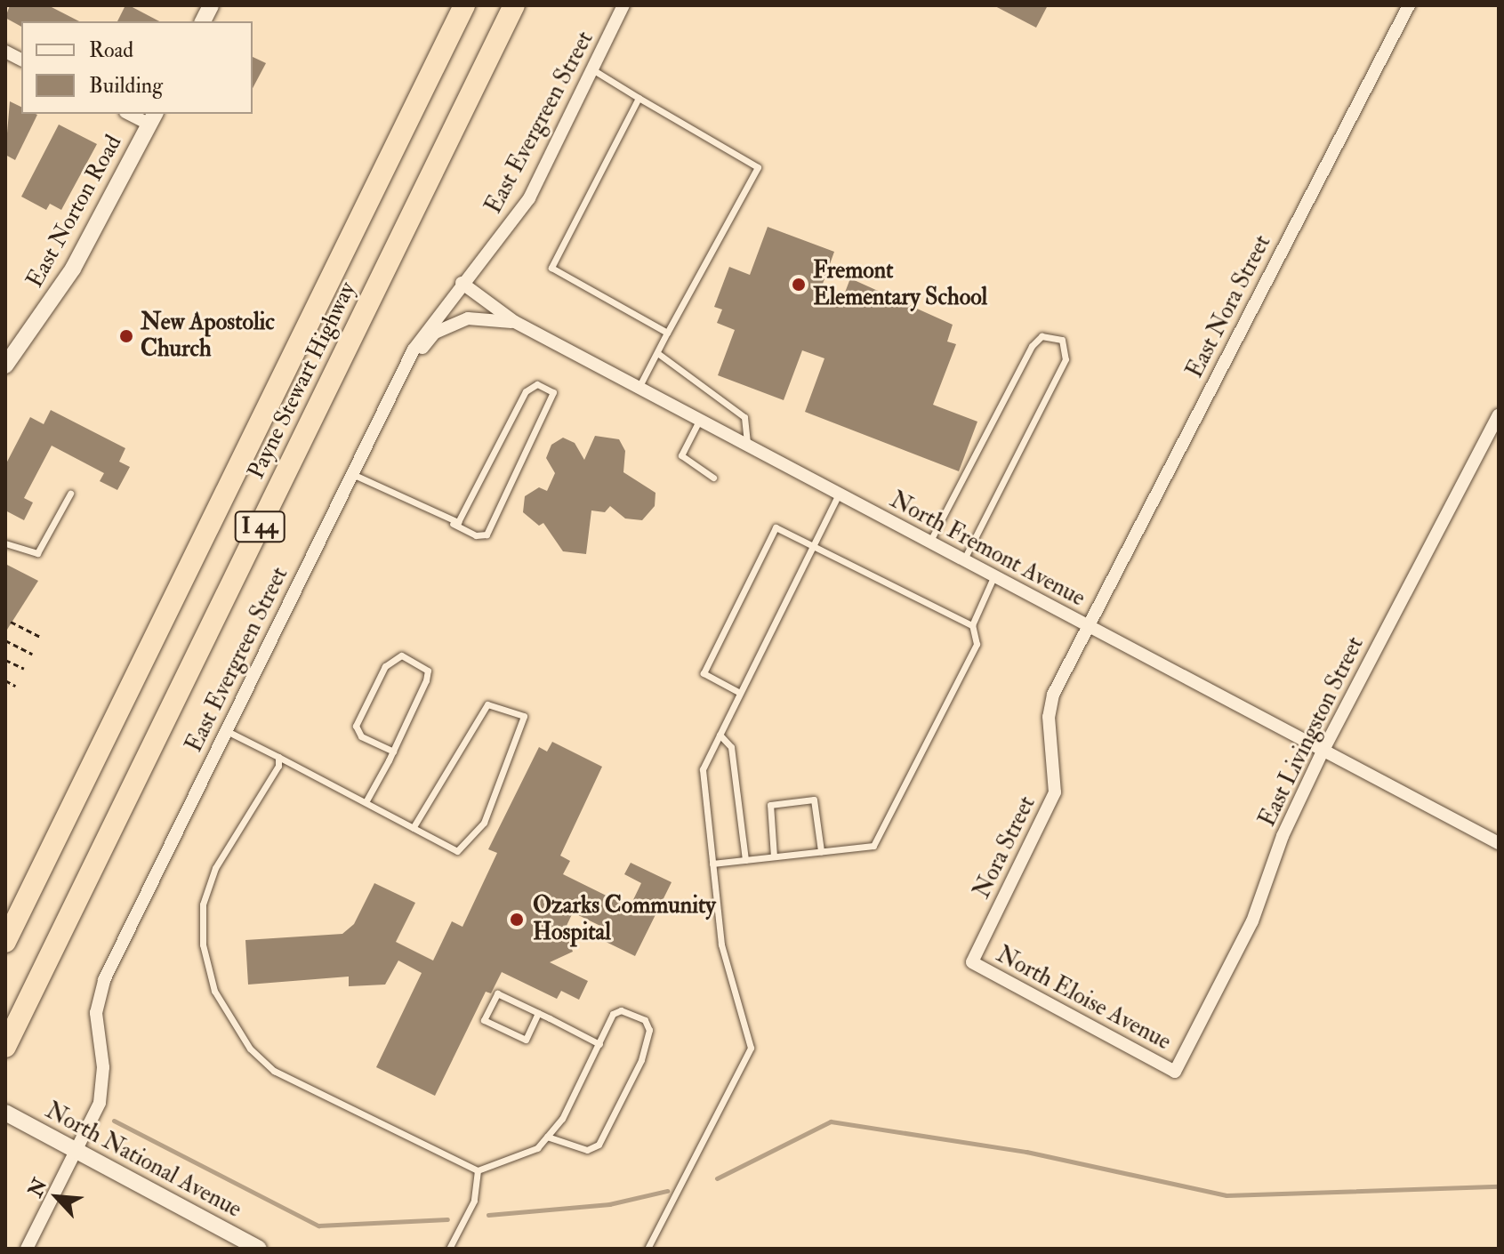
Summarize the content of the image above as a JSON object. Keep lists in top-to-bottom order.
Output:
{
  "streets": {
    "highway": ["Payne Stewart Highway", "I 44"],
    "main road": ["East Norton Road", "North National Avenue"],
    "street": [
      "East Evergreen Street",
      "East Nora Street",
      "North Fremont Avenue",
      "East Livingston Street",
      "Nora Street",
      "North Eloise Avenue"
    ]
  },
  "crossings": [
    ["East Evergreen Street", "North Fremont Avenue"],
    ["East Evergreen Street", "North National Avenue"],
    ["East Nora Street", "North Fremont Avenue"],
    ["East Nora Street", "Nora Street"],
    ["North Fremont Avenue", "East Livingston Street"],
    ["North Fremont Avenue", "Nora Street"],
    ["East Livingston Street", "North Eloise Avenue"],
    ["Nora Street", "North Eloise Avenue"]
  ],
  "places": ["Fremont Elementary School", "New Apostolic Church", "Ozarks Community Hospital"],
  "legend": ["Road", "Building"],
  "north": "top left"
}
